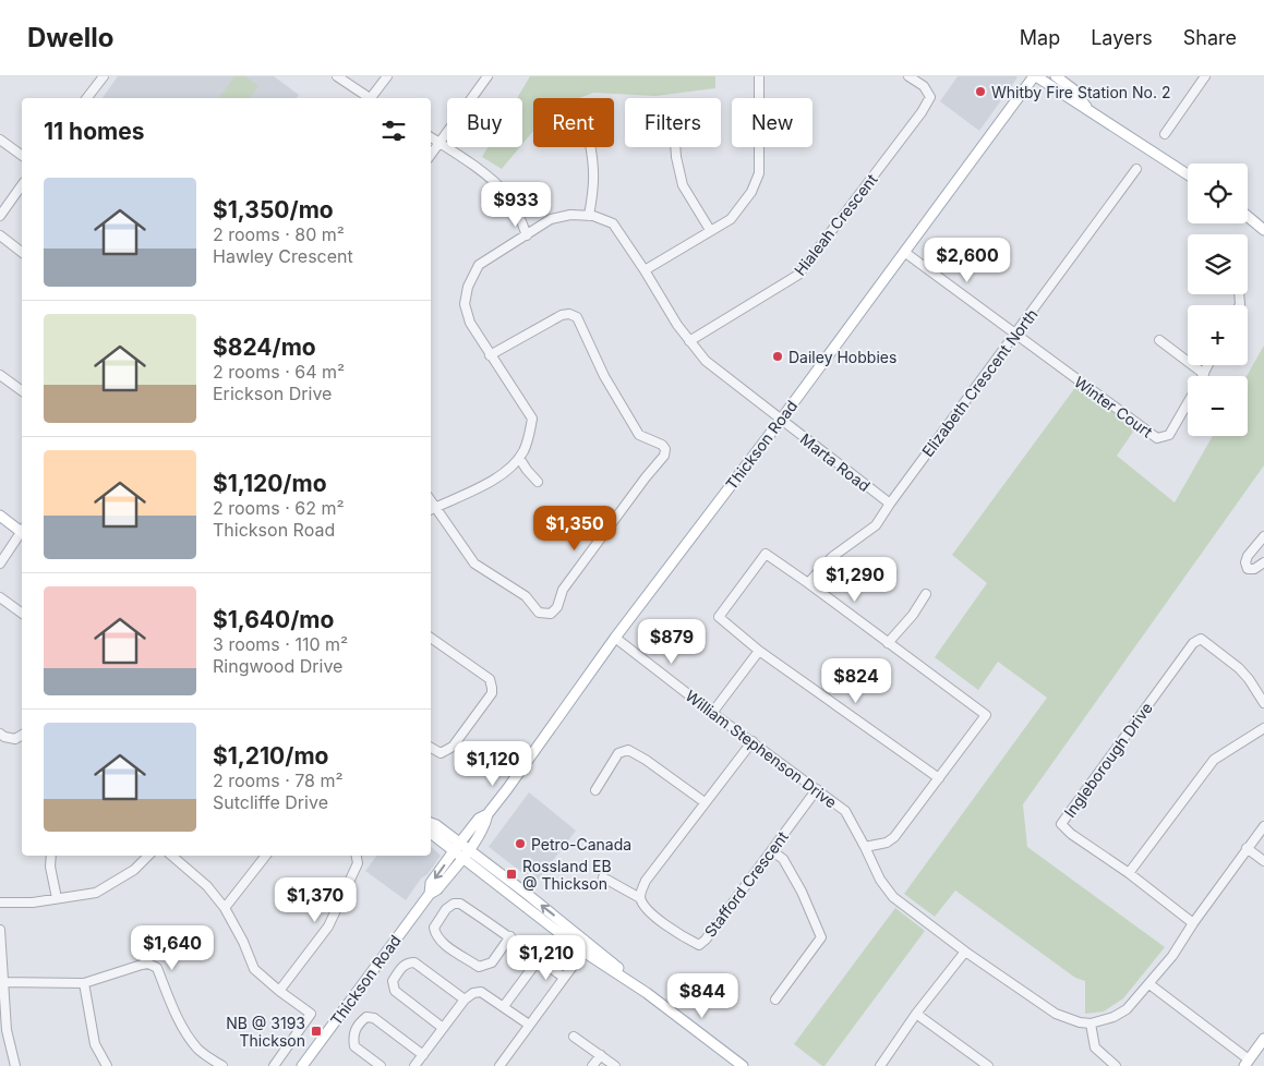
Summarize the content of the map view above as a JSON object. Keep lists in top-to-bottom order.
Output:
{
  "streets": {
    "main road": ["Thickson Road"],
    "street": [
      "Hialeah Crescent",
      "Elizabeth Crescent North",
      "Winter Court",
      "Marta Road",
      "William Stephenson Drive",
      "Ingleborough Drive",
      "Stafford Crescent"
    ]
  },
  "crossings": [
    ["Hialeah Crescent", "Marta Road"],
    ["Elizabeth Crescent North", "Winter Court"],
    ["Elizabeth Crescent North", "Marta Road"],
    ["Thickson Road", "Marta Road"],
    ["Thickson Road", "William Stephenson Drive"],
    ["William Stephenson Drive", "Stafford Crescent"]
  ],
  "places": {
    "other": ["Whitby Fire Station No. 2", "Dailey Hobbies", "Petro-Canada"],
    "transit": ["Rossland EB @ Thickson", "NB @ 3193 Thickson"]
  },
  "page": {
    "header": "Dwello",
    "nav": ["Map", "Layers", "Share"],
    "chip": [
      "Buy",
      "Rent",
      "Filters",
      "New"
    ],
    "heading": "11 homes",
    "map_buttons": ["+", "−"],
    "list": [
      {
        "name": "$1,350/mo",
        "note": "2 rooms · 80 m² · Hawley Crescent"
      },
      {
        "name": "$824/mo",
        "note": "2 rooms · 64 m² · Erickson Drive"
      },
      {
        "name": "$1,120/mo",
        "note": "2 rooms · 62 m² · Thickson Road"
      },
      {
        "name": "$1,640/mo",
        "note": "3 rooms · 110 m² · Ringwood Drive"
      },
      {
        "name": "$1,210/mo",
        "note": "2 rooms · 78 m² · Sutcliffe Drive"
      }
    ],
    "price": [
      "$933",
      "$2,600",
      "$1,350",
      "$1,290",
      "$879",
      "$824",
      "$1,120",
      "$1,370",
      "$1,640",
      "$1,210",
      "$844"
    ]
  }
}
